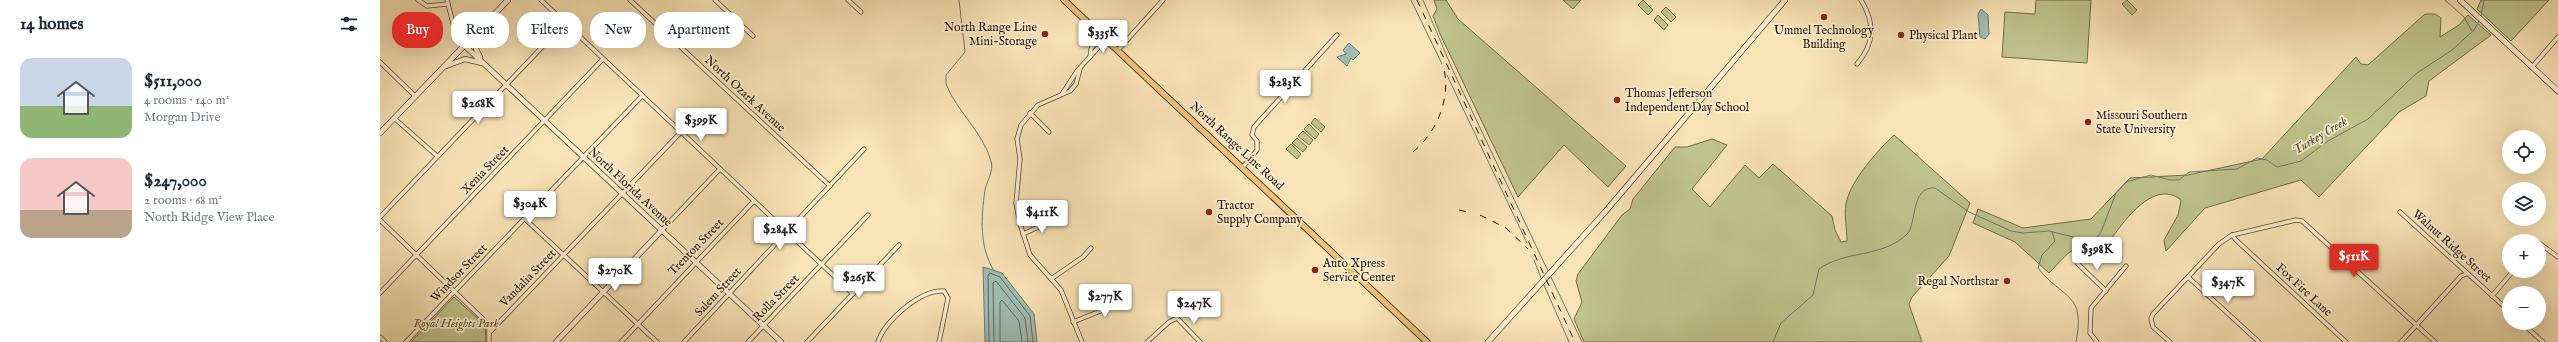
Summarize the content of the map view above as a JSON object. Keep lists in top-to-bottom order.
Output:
{
  "streets": {
    "main road": ["North Range Line Road"],
    "street": [
      "North Ozark Avenue",
      "Xenia Street",
      "North Florida Avenue",
      "Walnut Ridge Street",
      "Trenton Street",
      "Windsor Street",
      "Vandalia Street",
      "Fox Fire Lane",
      "Salem Street",
      "Rolla Street"
    ]
  },
  "crossings": [
    ["North Ozark Avenue", "Salem Street"],
    ["Xenia Street", "North Florida Avenue"],
    ["North Florida Avenue", "Trenton Street"],
    ["North Florida Avenue", "Windsor Street"],
    ["North Florida Avenue", "Vandalia Street"],
    ["North Florida Avenue", "Salem Street"],
    ["North Florida Avenue", "Rolla Street"]
  ],
  "water": ["Turkey Creek"],
  "parks": ["Royal Heights Park"],
  "places": [
    "Ummel Technology Building",
    "North Range Line Mini-Storage",
    "Physical Plant",
    "Thomas Jefferson Independent Day School",
    "Missouri Southern State University",
    "Tractor Supply Company",
    "Auto Xpress Service Center",
    "Regal Northstar"
  ],
  "page": {
    "heading": "14 homes",
    "chip": [
      "Buy",
      "Rent",
      "Filters",
      "New",
      "Apartment"
    ],
    "price": [
      "$335K",
      "$283K",
      "$268K",
      "$399K",
      "$304K",
      "$411K",
      "$284K",
      "$398K",
      "$511K",
      "$270K",
      "$265K",
      "$347K",
      "$277K",
      "$247K"
    ],
    "list": [
      {
        "name": "$511,000",
        "note": "4 rooms · 140 m² · Morgan Drive"
      },
      {
        "name": "$247,000",
        "note": "2 rooms · 68 m² · North Ridge View Place"
      }
    ],
    "map_buttons": ["+", "−"]
  }
}
